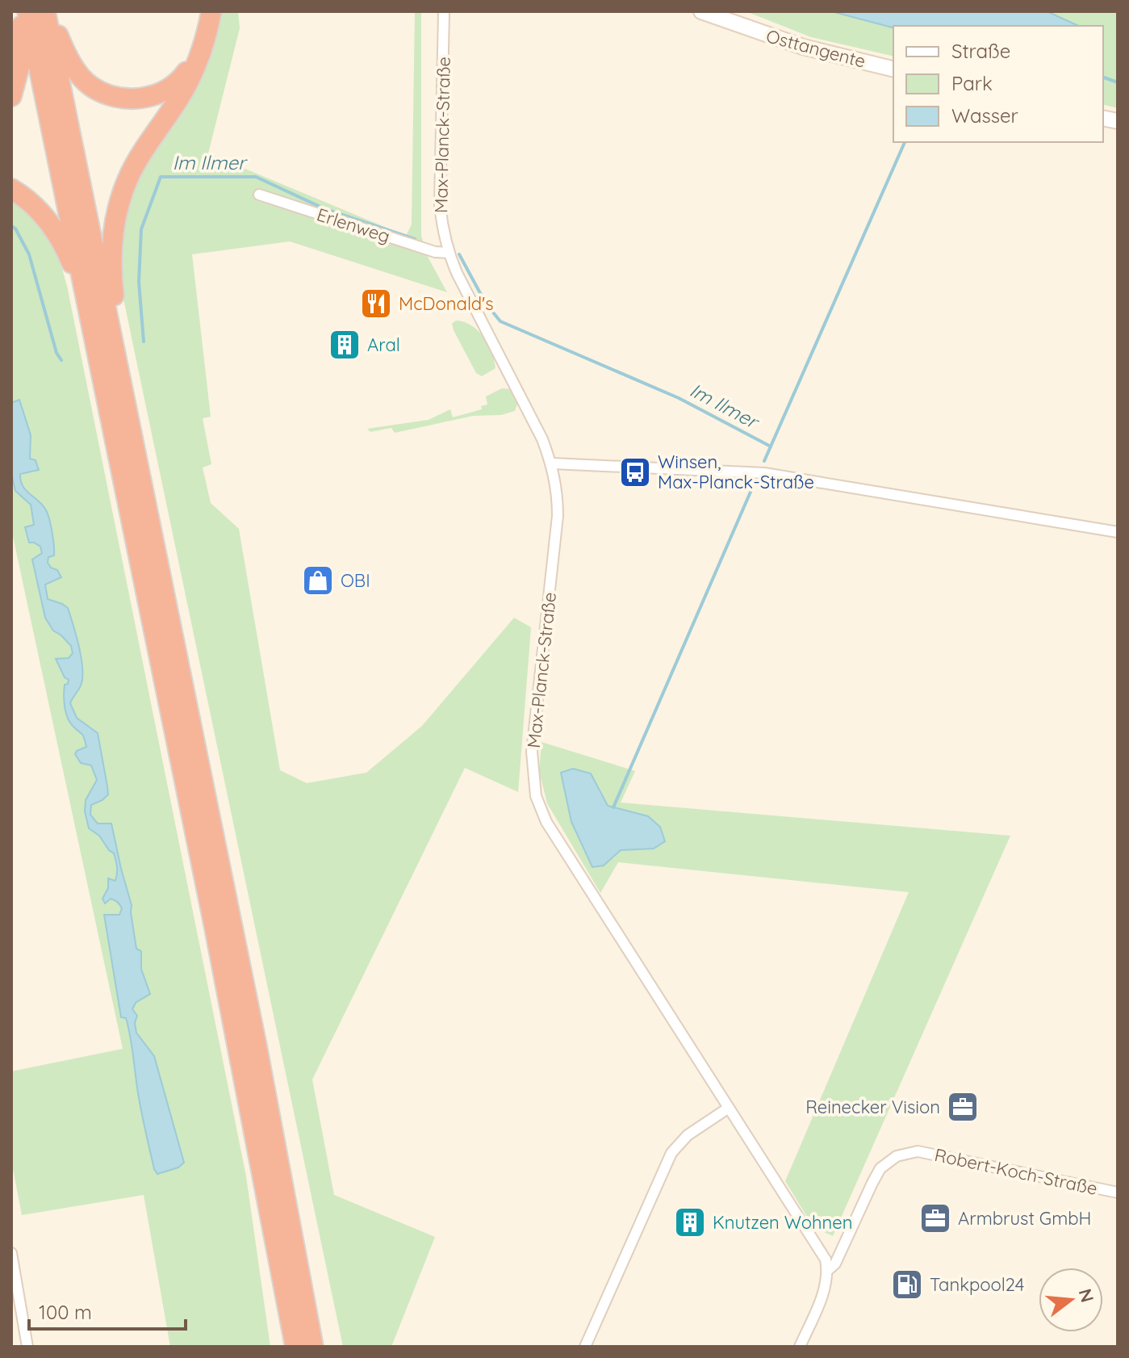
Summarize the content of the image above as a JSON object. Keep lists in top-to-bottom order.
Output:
{
  "streets": {
    "main road": ["Osttangente"],
    "street": ["Max-Planck-Straße", "Erlenweg", "Robert-Koch-Straße"]
  },
  "crossings": [
    ["Max-Planck-Straße", "Erlenweg"],
    ["Max-Planck-Straße", "Robert-Koch-Straße"]
  ],
  "water": ["Im Ilmer"],
  "places": {
    "restaurant": ["McDonald's"],
    "building": ["Aral", "Knutzen Wohnen"],
    "bus stop": ["Winsen, Max-Planck-Straße"],
    "shop": ["OBI"],
    "office": ["Reinecker Vision", "Armbrust GmbH"],
    "fuel station": ["Tankpool24"]
  },
  "legend": ["Straße", "Park", "Wasser"],
  "scale_bar": "100 m",
  "north": "right"
}
